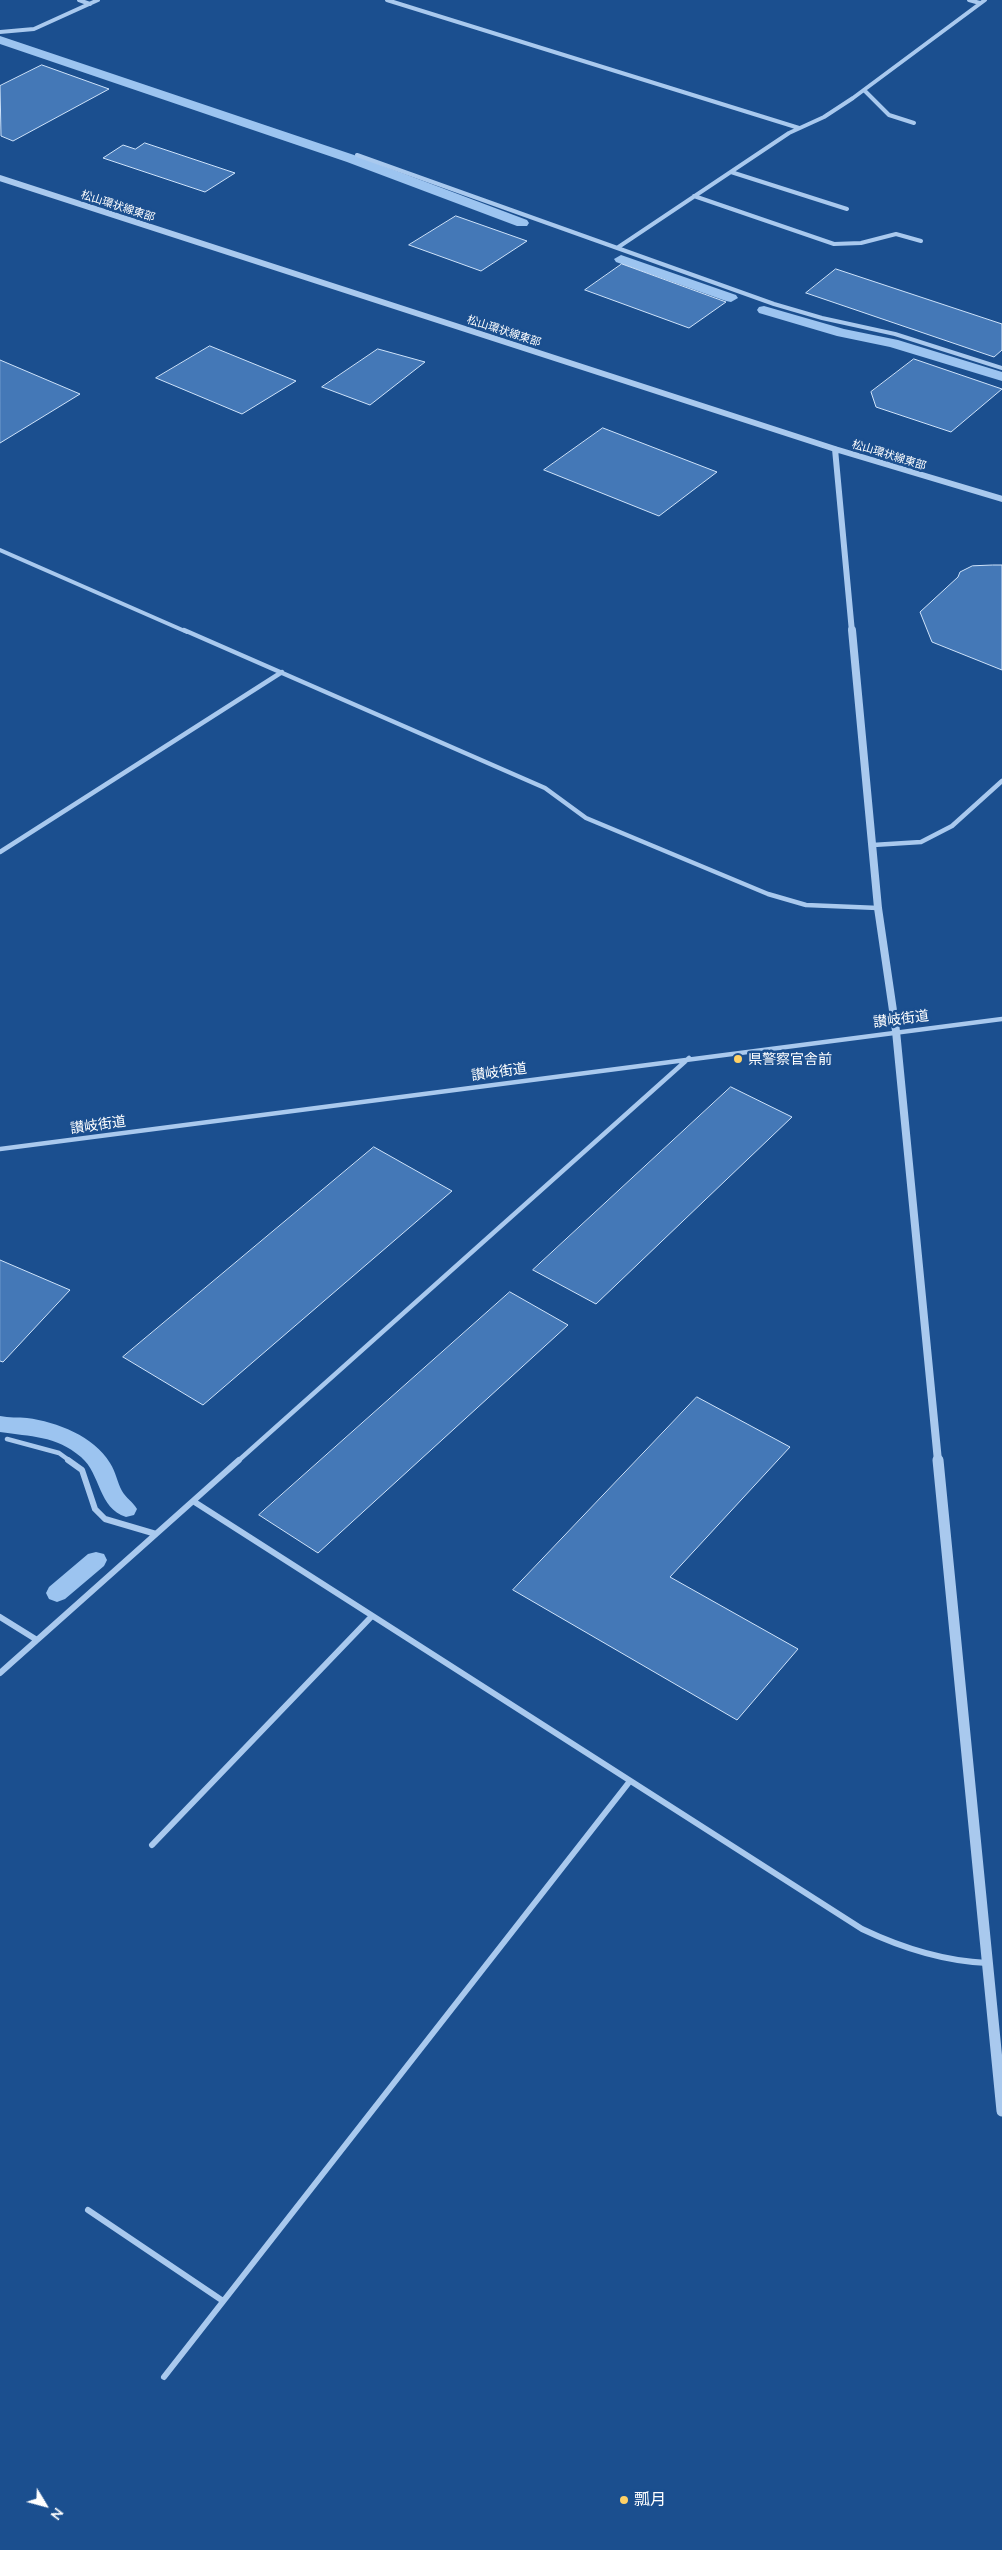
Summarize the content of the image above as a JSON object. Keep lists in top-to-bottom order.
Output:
{
  "streets": {
    "street": ["松山環状線東部", "讃岐街道"]
  },
  "places": ["県警察官舎前", "瓢月"],
  "north": "bottom right"
}
